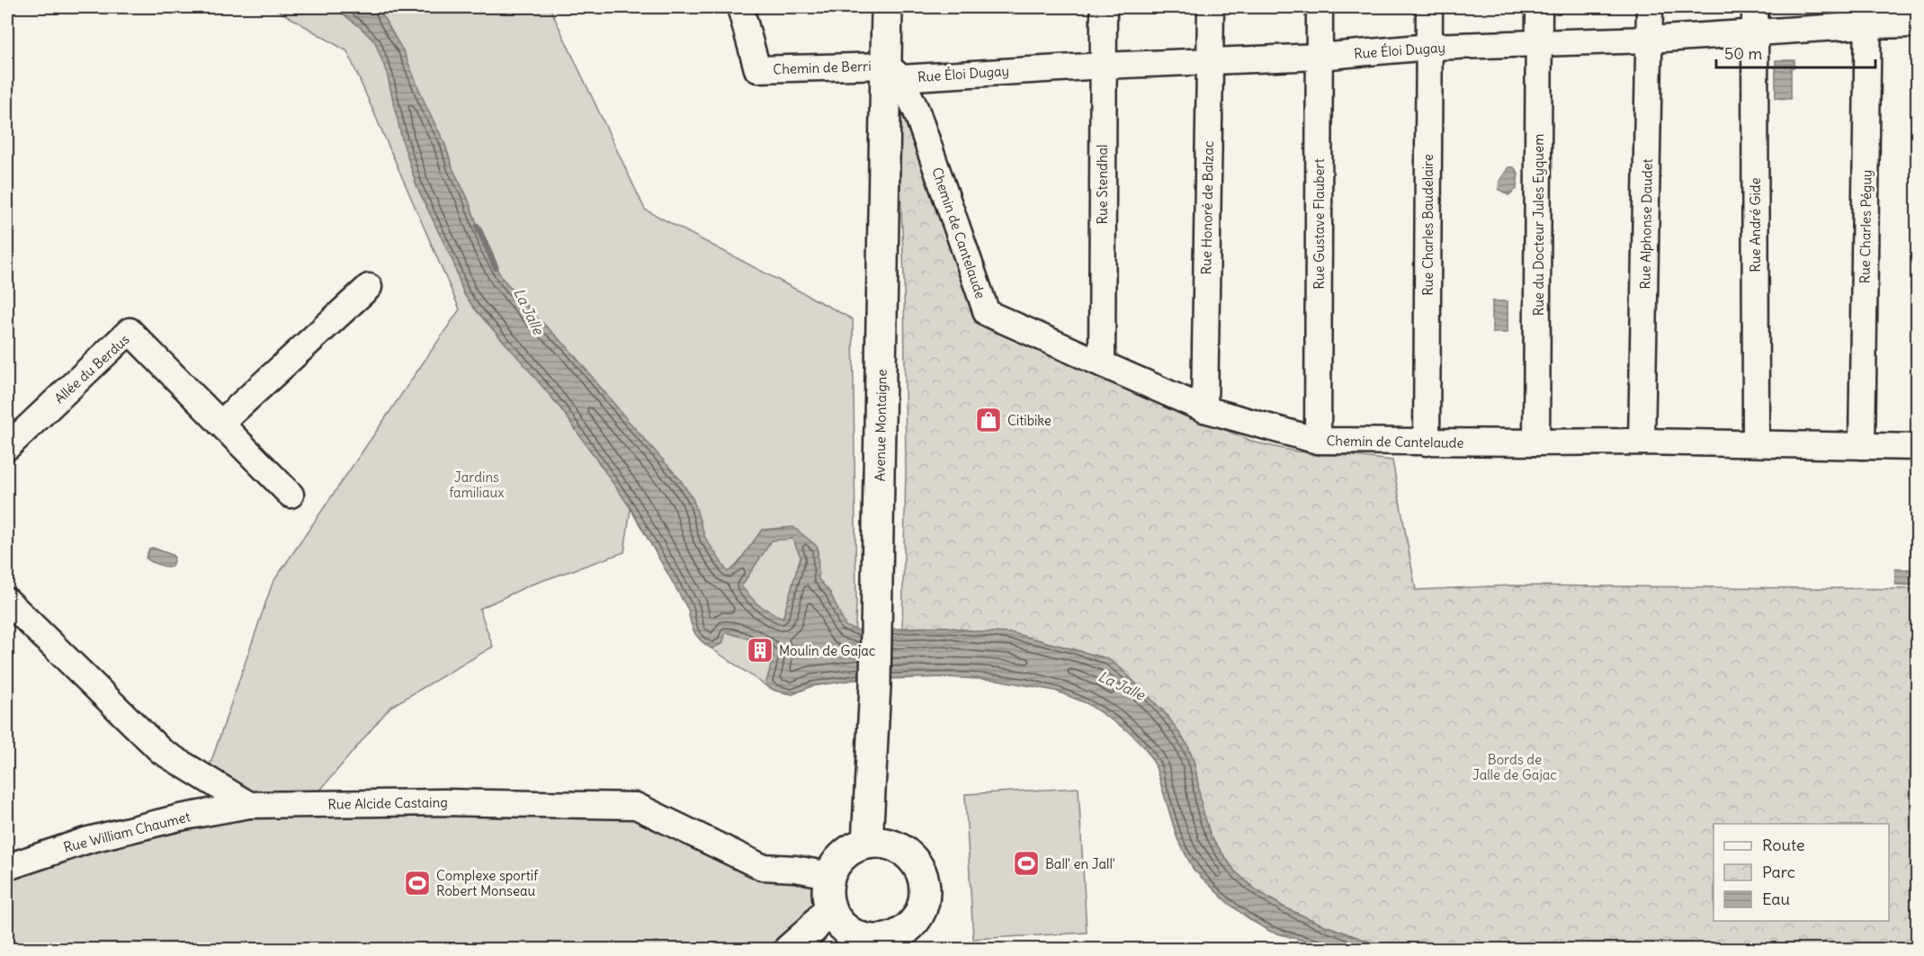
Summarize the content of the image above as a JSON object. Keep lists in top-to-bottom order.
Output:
{
  "streets": {
    "main road": ["Avenue Montaigne"],
    "street": [
      "Rue Éloi Dugay",
      "Chemin de Berri",
      "Rue Stendhal",
      "Rue Honoré de Balzac",
      "Rue Gustave Flaubert",
      "Rue Alphonse Daudet",
      "Rue Charles Baudelaire",
      "Rue du Docteur Jules Eyquem",
      "Rue André Gide",
      "Rue Charles Péguy",
      "Chemin de Cantelaude",
      "Allée du Berdus",
      "Rue Alcide Castaing",
      "Rue William Chaumet"
    ]
  },
  "crossings": [
    ["Rue Éloi Dugay", "Chemin de Berri"],
    ["Rue Éloi Dugay", "Rue Stendhal"],
    ["Rue Éloi Dugay", "Rue Honoré de Balzac"],
    ["Rue Éloi Dugay", "Rue Gustave Flaubert"],
    ["Rue Éloi Dugay", "Rue Alphonse Daudet"],
    ["Rue Éloi Dugay", "Rue Charles Baudelaire"],
    ["Rue Éloi Dugay", "Rue du Docteur Jules Eyquem"],
    ["Rue Éloi Dugay", "Rue André Gide"],
    ["Rue Éloi Dugay", "Rue Charles Péguy"],
    ["Rue Éloi Dugay", "Chemin de Cantelaude"],
    ["Rue Éloi Dugay", "Avenue Montaigne"],
    ["Chemin de Berri", "Chemin de Cantelaude"],
    ["Chemin de Berri", "Avenue Montaigne"],
    ["Rue Stendhal", "Chemin de Cantelaude"],
    ["Rue Honoré de Balzac", "Chemin de Cantelaude"],
    ["Rue Gustave Flaubert", "Chemin de Cantelaude"],
    ["Rue Alphonse Daudet", "Chemin de Cantelaude"],
    ["Rue Charles Baudelaire", "Chemin de Cantelaude"],
    ["Rue du Docteur Jules Eyquem", "Chemin de Cantelaude"],
    ["Rue André Gide", "Chemin de Cantelaude"],
    ["Rue Charles Péguy", "Chemin de Cantelaude"],
    ["Chemin de Cantelaude", "Avenue Montaigne"],
    ["Avenue Montaigne", "Rue Alcide Castaing"],
    ["Rue Alcide Castaing", "Rue William Chaumet"]
  ],
  "water": ["La Jalle"],
  "parks": ["Jardins familiaux", "Bords de Jalle de Gajac"],
  "places": {
    "shop": ["Citibike"],
    "building": ["Moulin de Gajac"],
    "sports": ["Ball' en Jall'", "Complexe sportif Robert Monseau"]
  },
  "legend": ["Route", "Parc", "Eau"],
  "scale_bar": "50 m"
}
